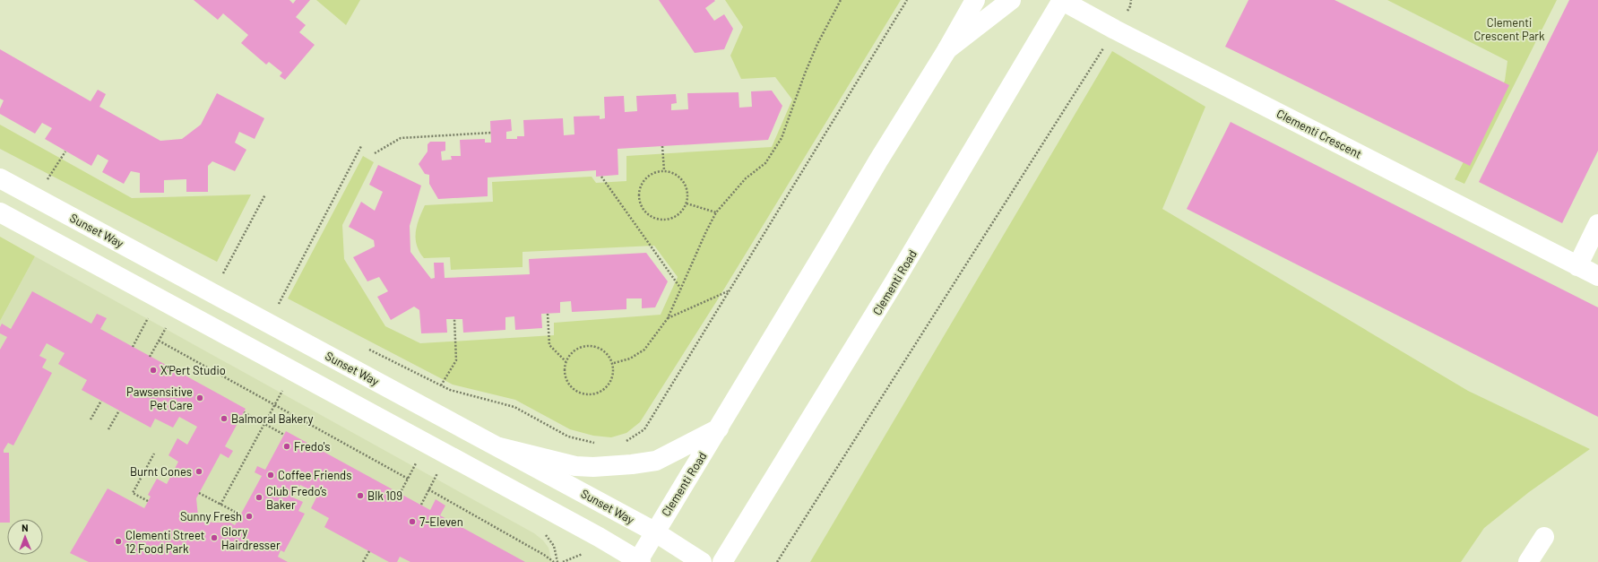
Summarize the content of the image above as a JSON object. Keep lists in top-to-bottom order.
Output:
{
  "streets": {
    "street": ["Clementi Crescent", "Sunset Way", "Clementi Road"]
  },
  "crossings": [
    ["Clementi Crescent", "Clementi Road"],
    ["Sunset Way", "Clementi Road"]
  ],
  "parks": ["Clementi Crescent Park"],
  "places": [
    "X'Pert Studio",
    "Pawsensitive Pet Care",
    "Balmoral Bakery",
    "Fredo's",
    "Burnt Cones",
    "Coffee Friends",
    "Blk 109",
    "Club Fredo’s Baker",
    "Sunny Fresh",
    "7-Eleven",
    "Glory Hairdresser",
    "Clementi Street 12 Food Park"
  ],
  "north": "top"
}
